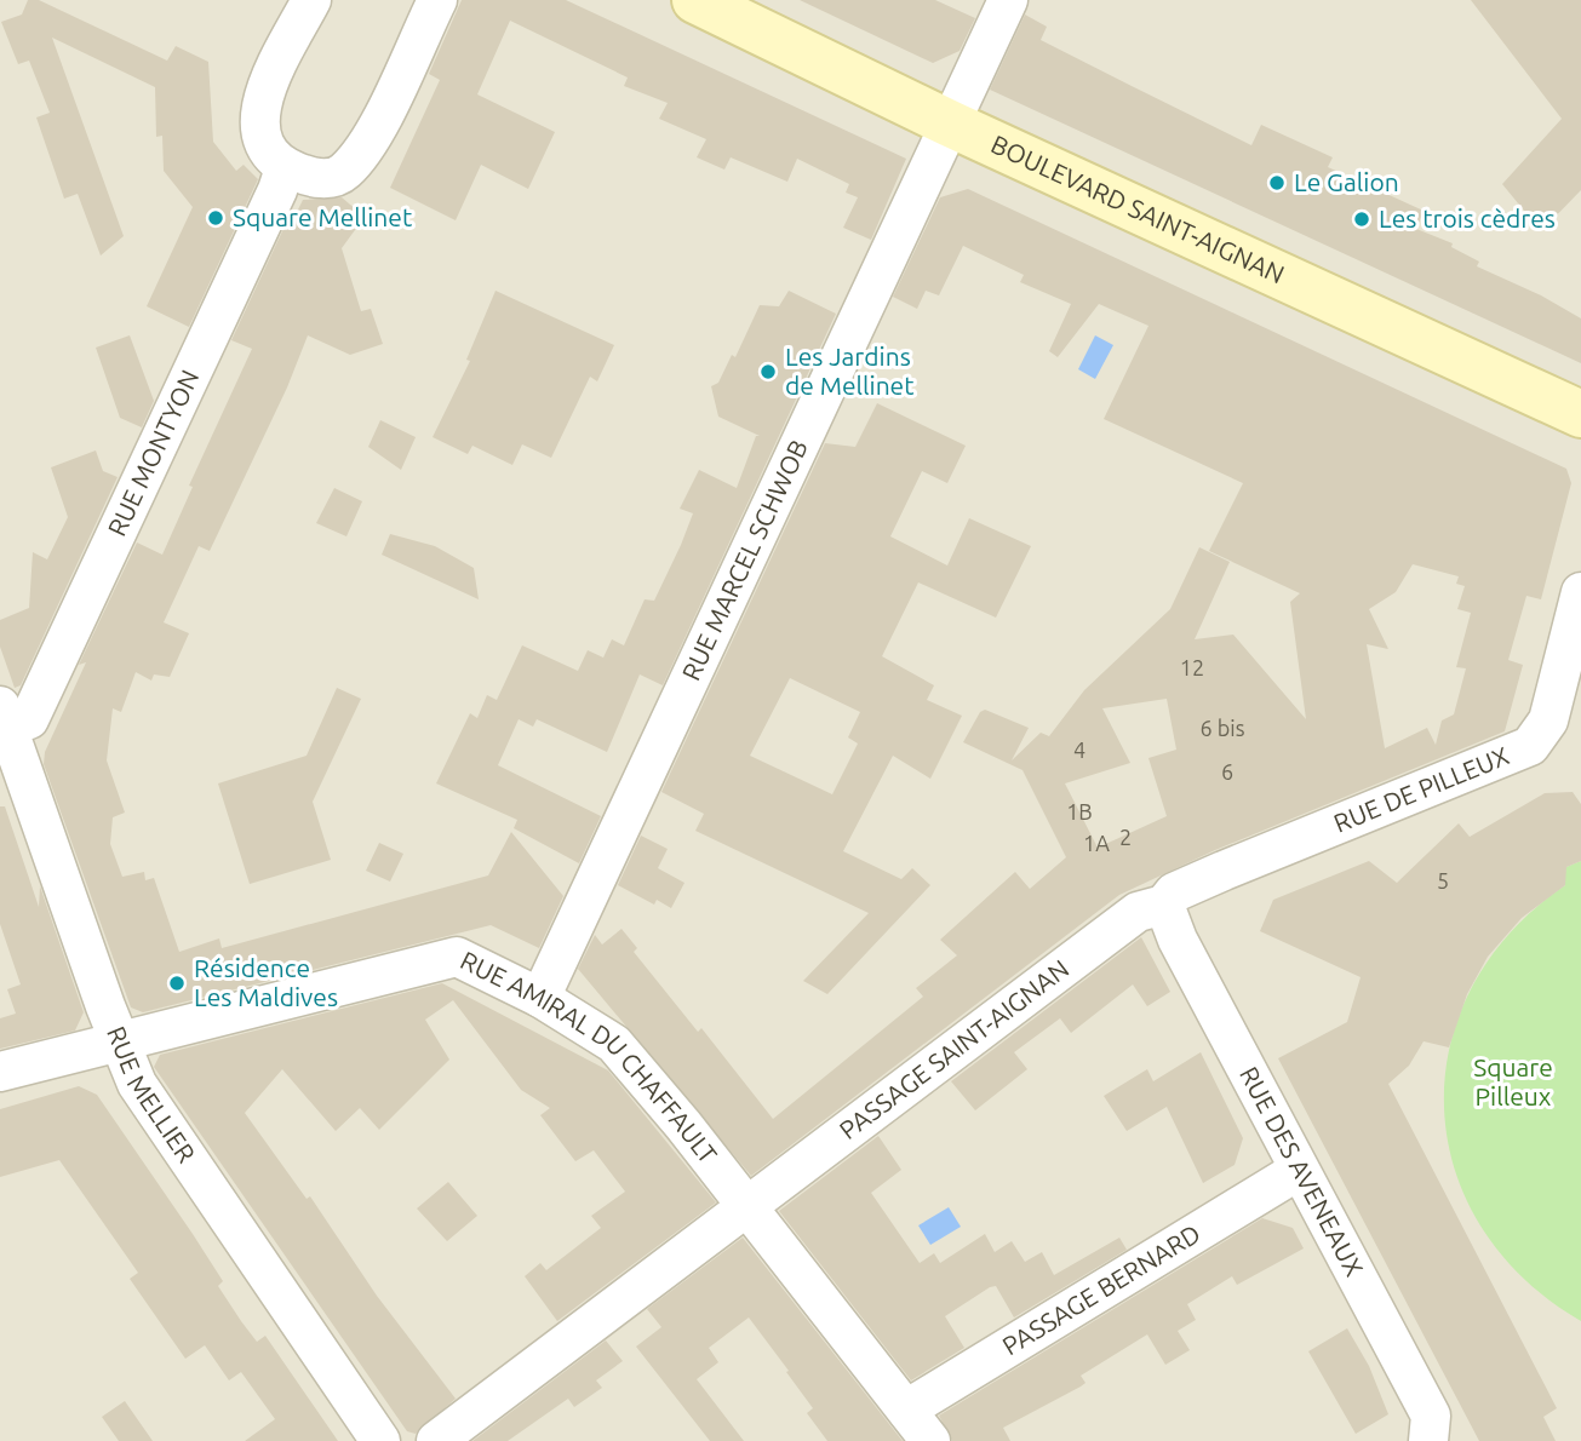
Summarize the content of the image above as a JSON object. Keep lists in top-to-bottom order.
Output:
{
  "streets": {
    "street": [
      "BOULEVARD SAINT-AIGNAN",
      "RUE MONTYON",
      "RUE MARCEL SCHWOB",
      "RUE DE PILLEUX",
      "PASSAGE SAINT-AIGNAN",
      "RUE AMIRAL DU CHAFFAULT",
      "RUE MELLIER",
      "RUE DES AVENEAUX",
      "PASSAGE BERNARD"
    ]
  },
  "crossings": [
    ["BOULEVARD SAINT-AIGNAN", "RUE MARCEL SCHWOB"],
    ["RUE MONTYON", "RUE MELLIER"],
    ["RUE MARCEL SCHWOB", "RUE AMIRAL DU CHAFFAULT"],
    ["RUE DE PILLEUX", "PASSAGE SAINT-AIGNAN"],
    ["RUE DE PILLEUX", "RUE DES AVENEAUX"],
    ["PASSAGE SAINT-AIGNAN", "RUE AMIRAL DU CHAFFAULT"],
    ["PASSAGE SAINT-AIGNAN", "RUE DES AVENEAUX"],
    ["RUE AMIRAL DU CHAFFAULT", "RUE MELLIER"],
    ["RUE AMIRAL DU CHAFFAULT", "PASSAGE BERNARD"],
    ["RUE DES AVENEAUX", "PASSAGE BERNARD"]
  ],
  "parks": ["Square Pilleux"],
  "places": [
    "Le Galion",
    "Square Mellinet",
    "Les trois cèdres",
    "Les Jardins de Mellinet",
    "Résidence Les Maldives"
  ],
  "house_numbers": [
    "12",
    "6 bis",
    "4",
    "6",
    "1B",
    "2",
    "1A",
    "5"
  ]
}
